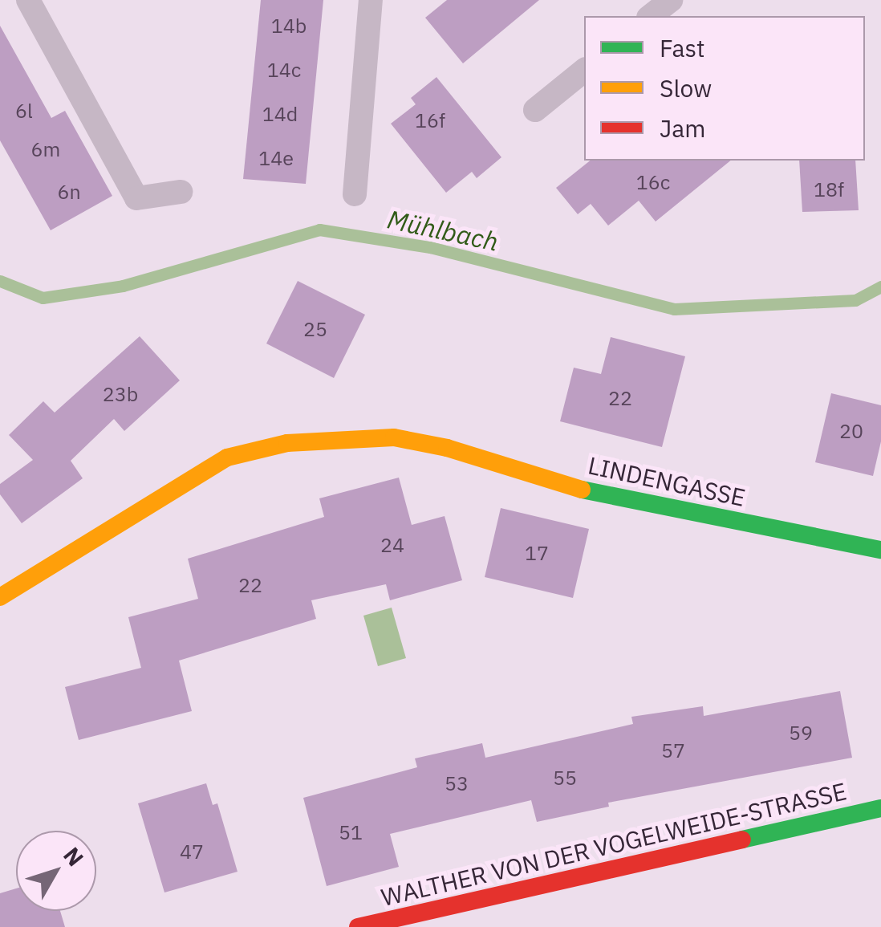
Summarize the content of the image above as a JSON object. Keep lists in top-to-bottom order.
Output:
{
  "streets": {
    "street": ["LINDENGASSE", "WALTHER VON DER VOGELWEIDE-STRASSE"]
  },
  "water": ["Mühlbach"],
  "house_numbers": [
    "14b",
    "14c",
    "6l",
    "14d",
    "16f",
    "6m",
    "14e",
    "16c",
    "18f",
    "6n",
    "25",
    "23b",
    "22",
    "20",
    "24",
    "17",
    "22",
    "59",
    "57",
    "55",
    "53",
    "51",
    "47"
  ],
  "legend": ["Fast", "Slow", "Jam"],
  "north": "top right"
}
